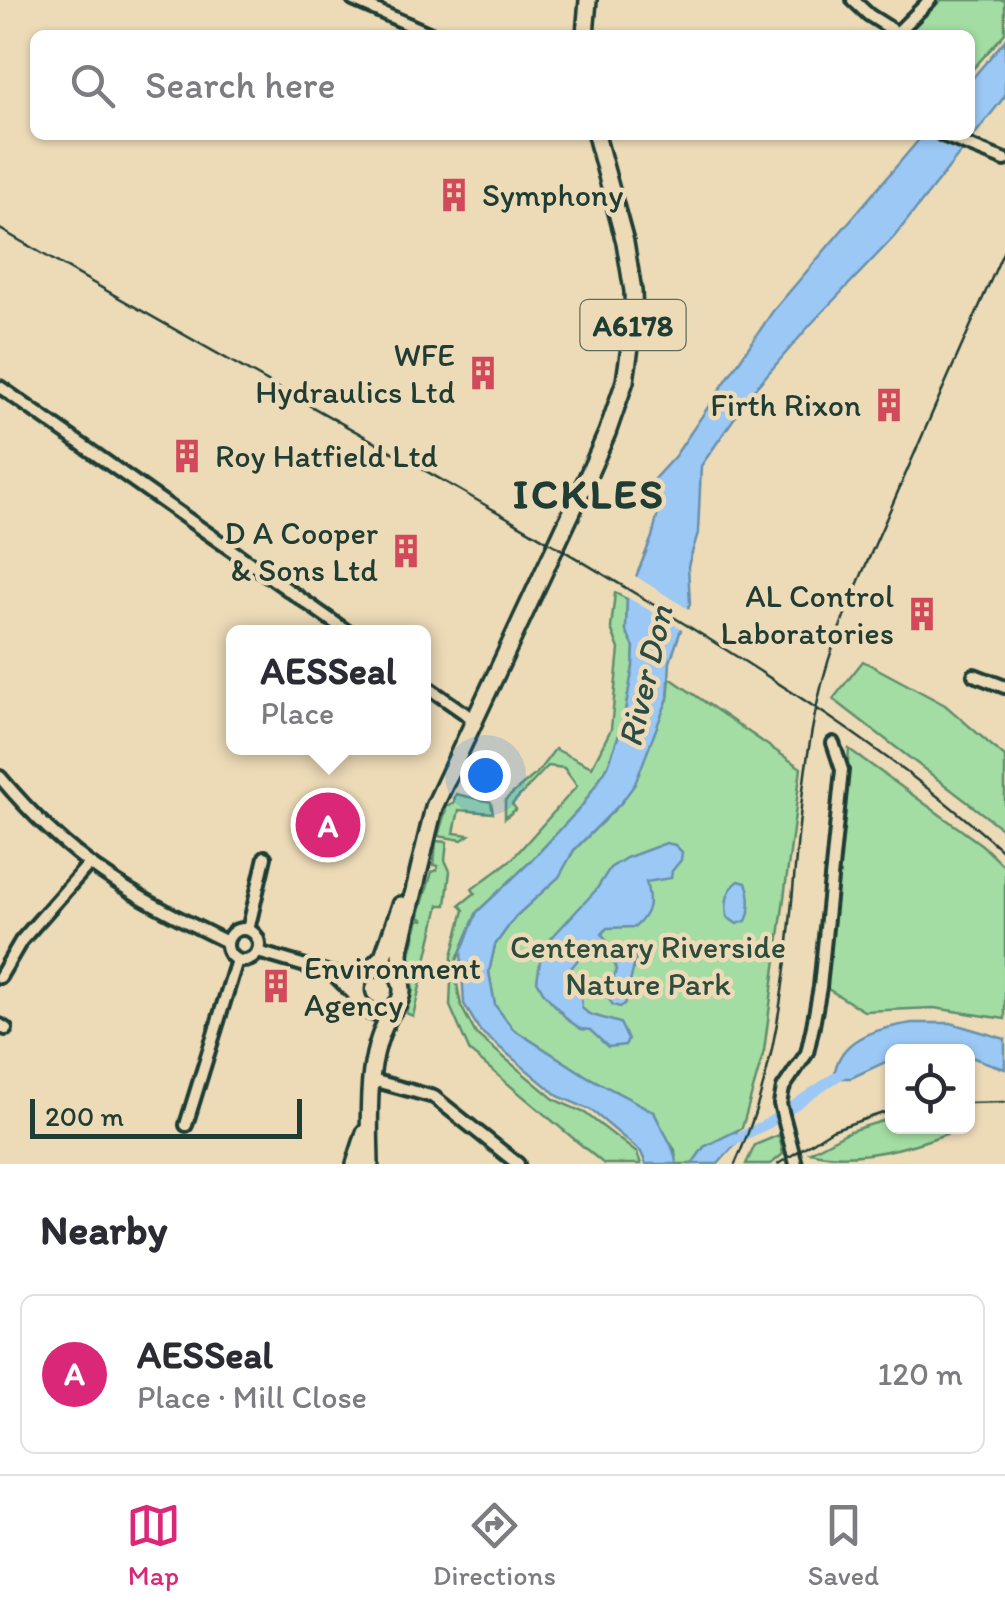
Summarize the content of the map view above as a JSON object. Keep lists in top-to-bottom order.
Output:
{
  "streets": {
    "main road": ["A6178"]
  },
  "districts": ["ICKLES"],
  "water": ["River Don"],
  "parks": ["Centenary Riverside Nature Park"],
  "places": {
    "building": [
      "Symphony",
      "WFE Hydraulics Ltd",
      "Firth Rixon",
      "Roy Hatfield Ltd",
      "D A Cooper & Sons Ltd",
      "AL Control Laboratories",
      "Environment Agency"
    ]
  },
  "scale_bar": "200 m",
  "page": {
    "search": "Search here",
    "popup": ["AESSeal", "Place"],
    "pins": "A",
    "scale": "200 m",
    "heading": "Nearby",
    "list": [
      {
        "mark": "A",
        "name": "AESSeal",
        "note": "Place · Mill Close",
        "value": "120 m"
      }
    ],
    "nav": ["Map", "Directions", "Saved"]
  }
}
